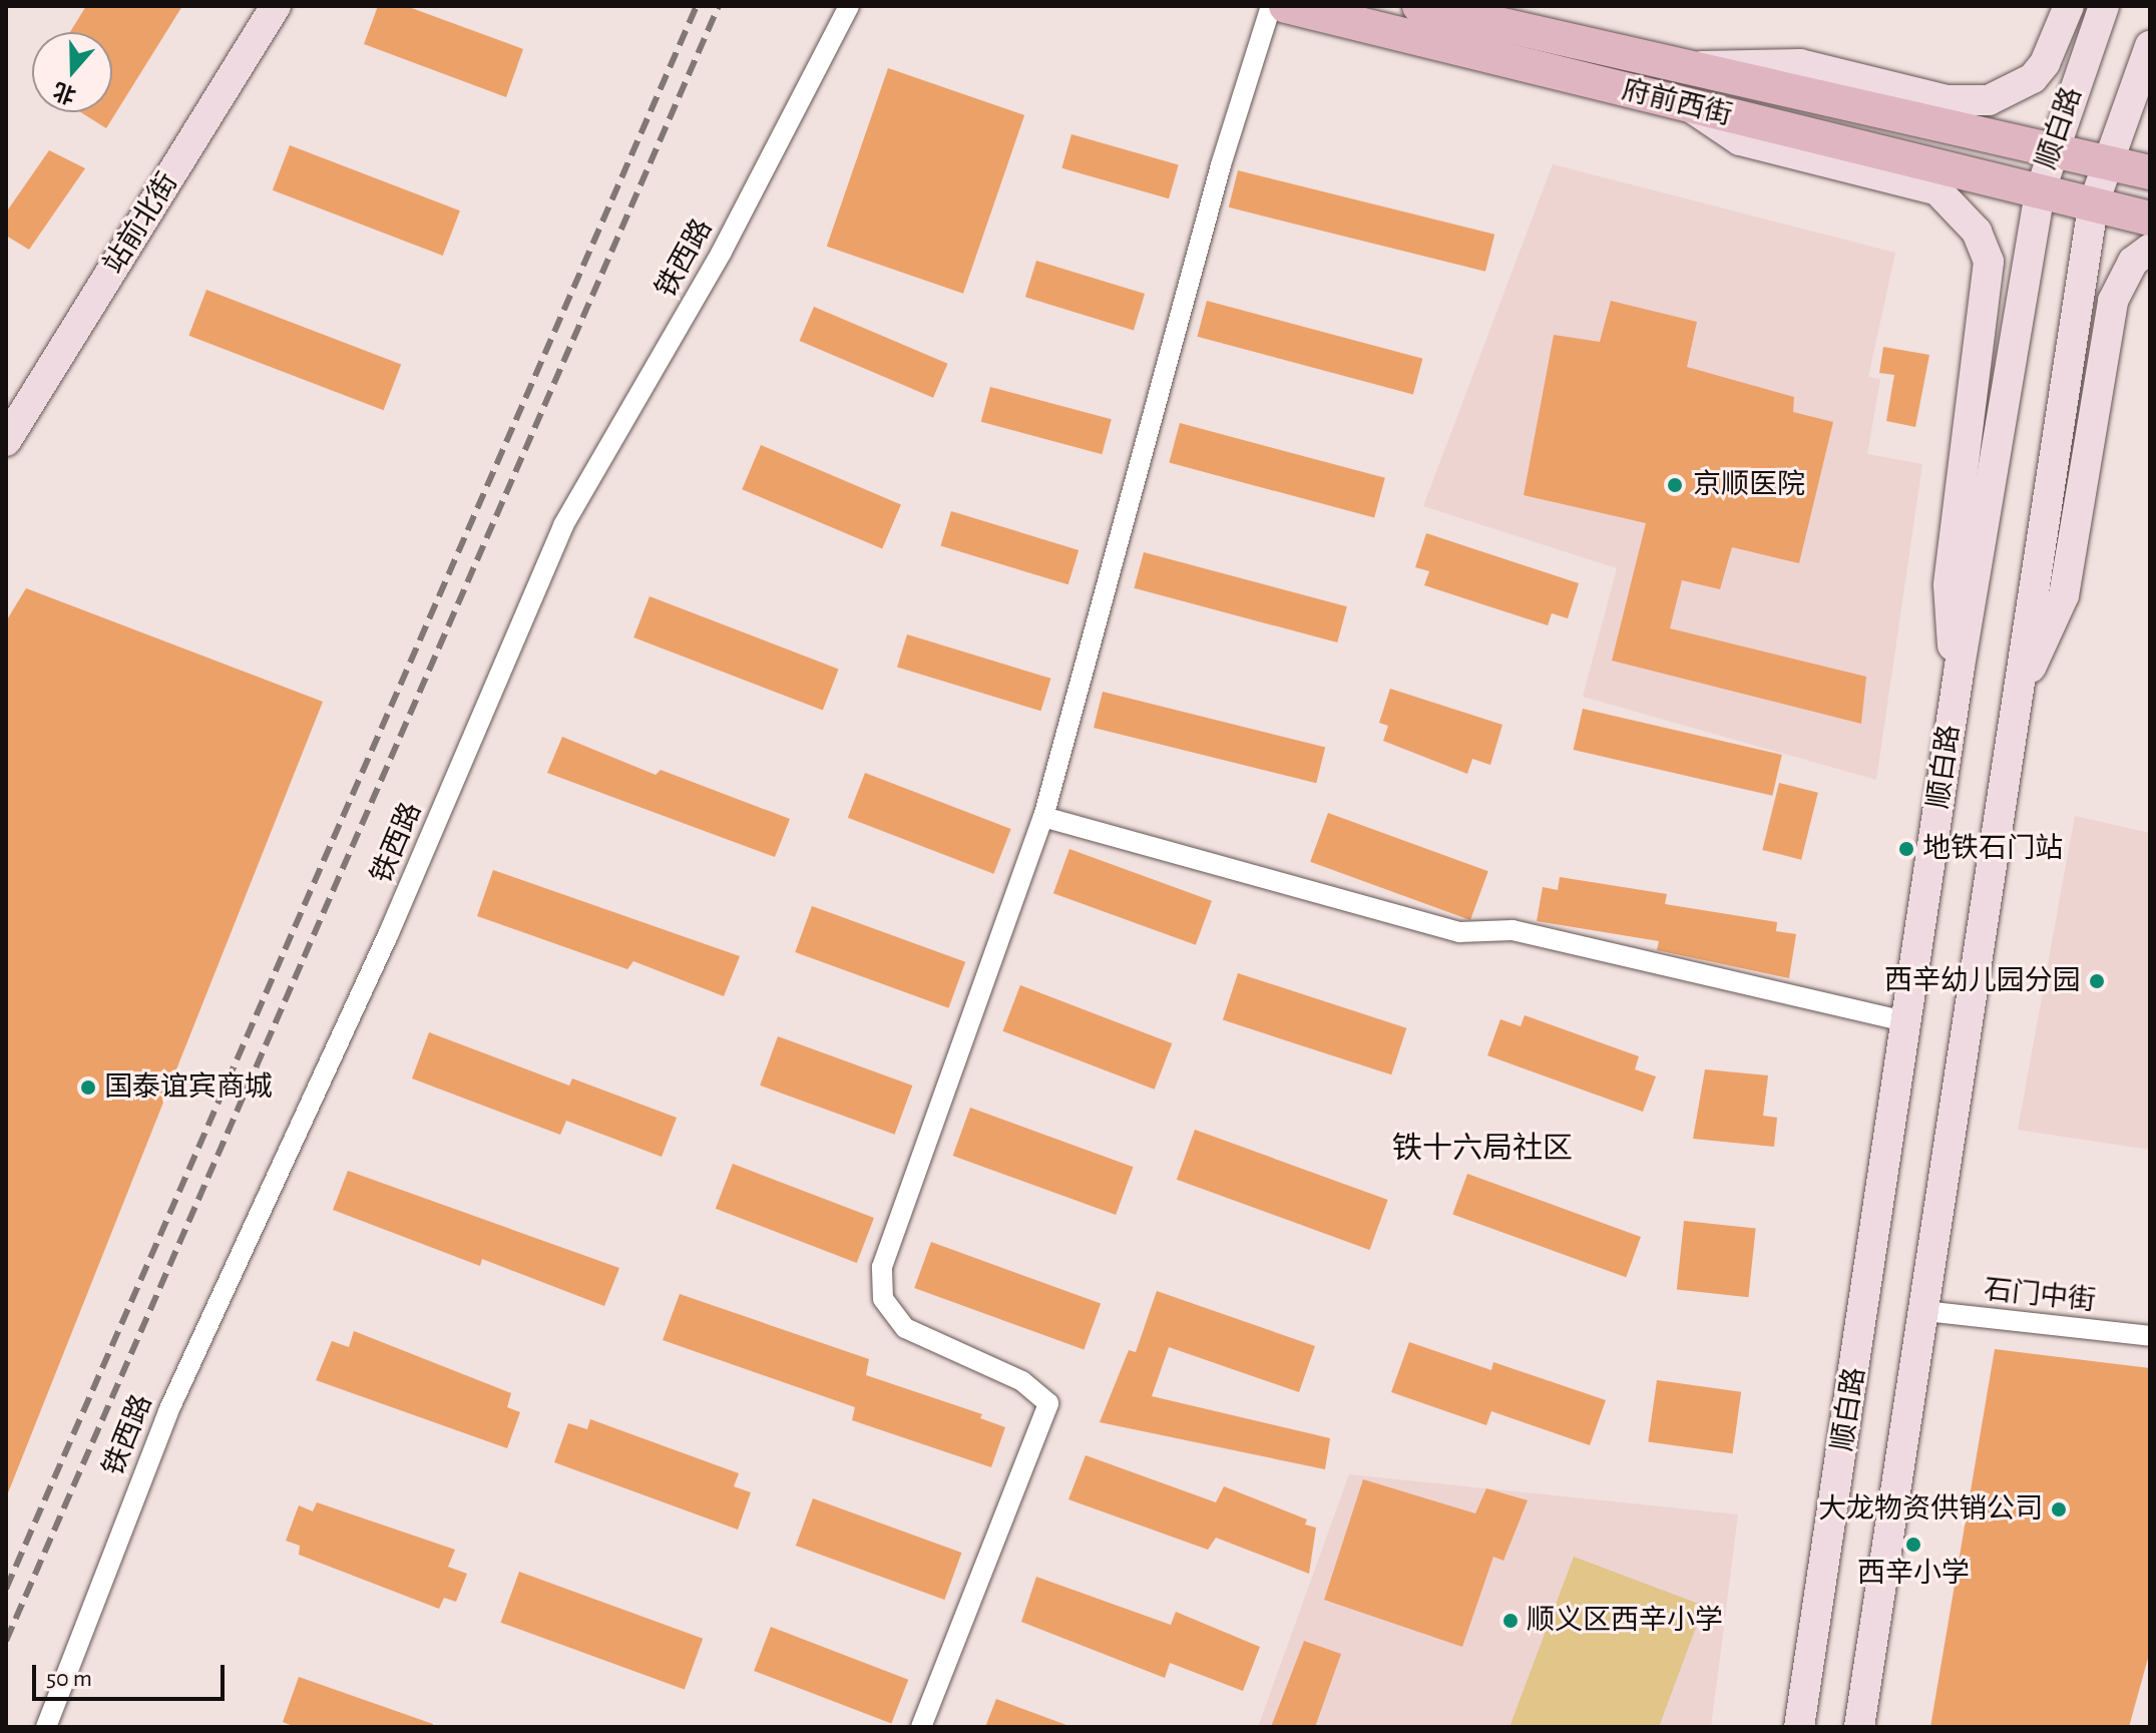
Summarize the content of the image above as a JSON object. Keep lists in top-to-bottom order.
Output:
{
  "streets": {
    "main road": ["府前西街", "顺白路", "站前北街"],
    "street": ["铁西路", "石门中街"]
  },
  "crossings": [
    ["府前西街", "顺白路"],
    ["顺白路", "石门中街"]
  ],
  "districts": ["铁十六局社区"],
  "places": [
    "京顺医院",
    "地铁石门站",
    "西辛幼儿园分园",
    "国泰谊宾商城",
    "大龙物资供销公司",
    "西辛小学",
    "顺义区西辛小学"
  ],
  "scale_bar": "50 m",
  "north": "bottom"
}
